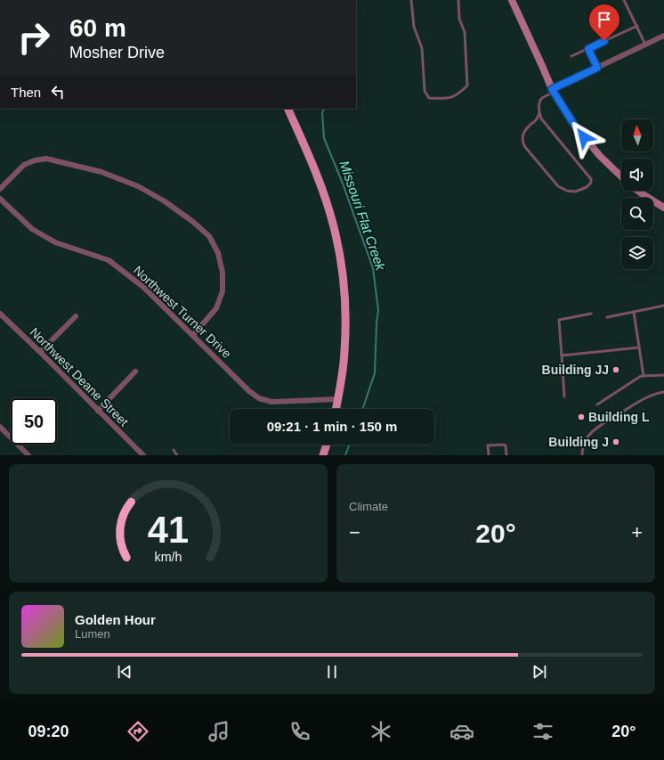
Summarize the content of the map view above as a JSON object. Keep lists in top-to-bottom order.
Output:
{
  "streets": {
    "street": ["Northwest Turner Drive", "Northwest Deane Street"]
  },
  "water": ["Missouri Flat Creek"],
  "places": ["Building JJ", "Building L", "Building J"],
  "north": "top",
  "page": {
    "turn": ["60 m", "Mosher Drive"],
    "then": "Then",
    "limit": "50",
    "trip": "09:21 · 1 min · 150 m",
    "tile": "Climate",
    "heat": ["−", "20°", "+"],
    "song": ["Golden Hour", "Lumen"],
    "tabs": ["09:20", "20°"],
    "gauge": ["41", "km/h"]
  }
}
